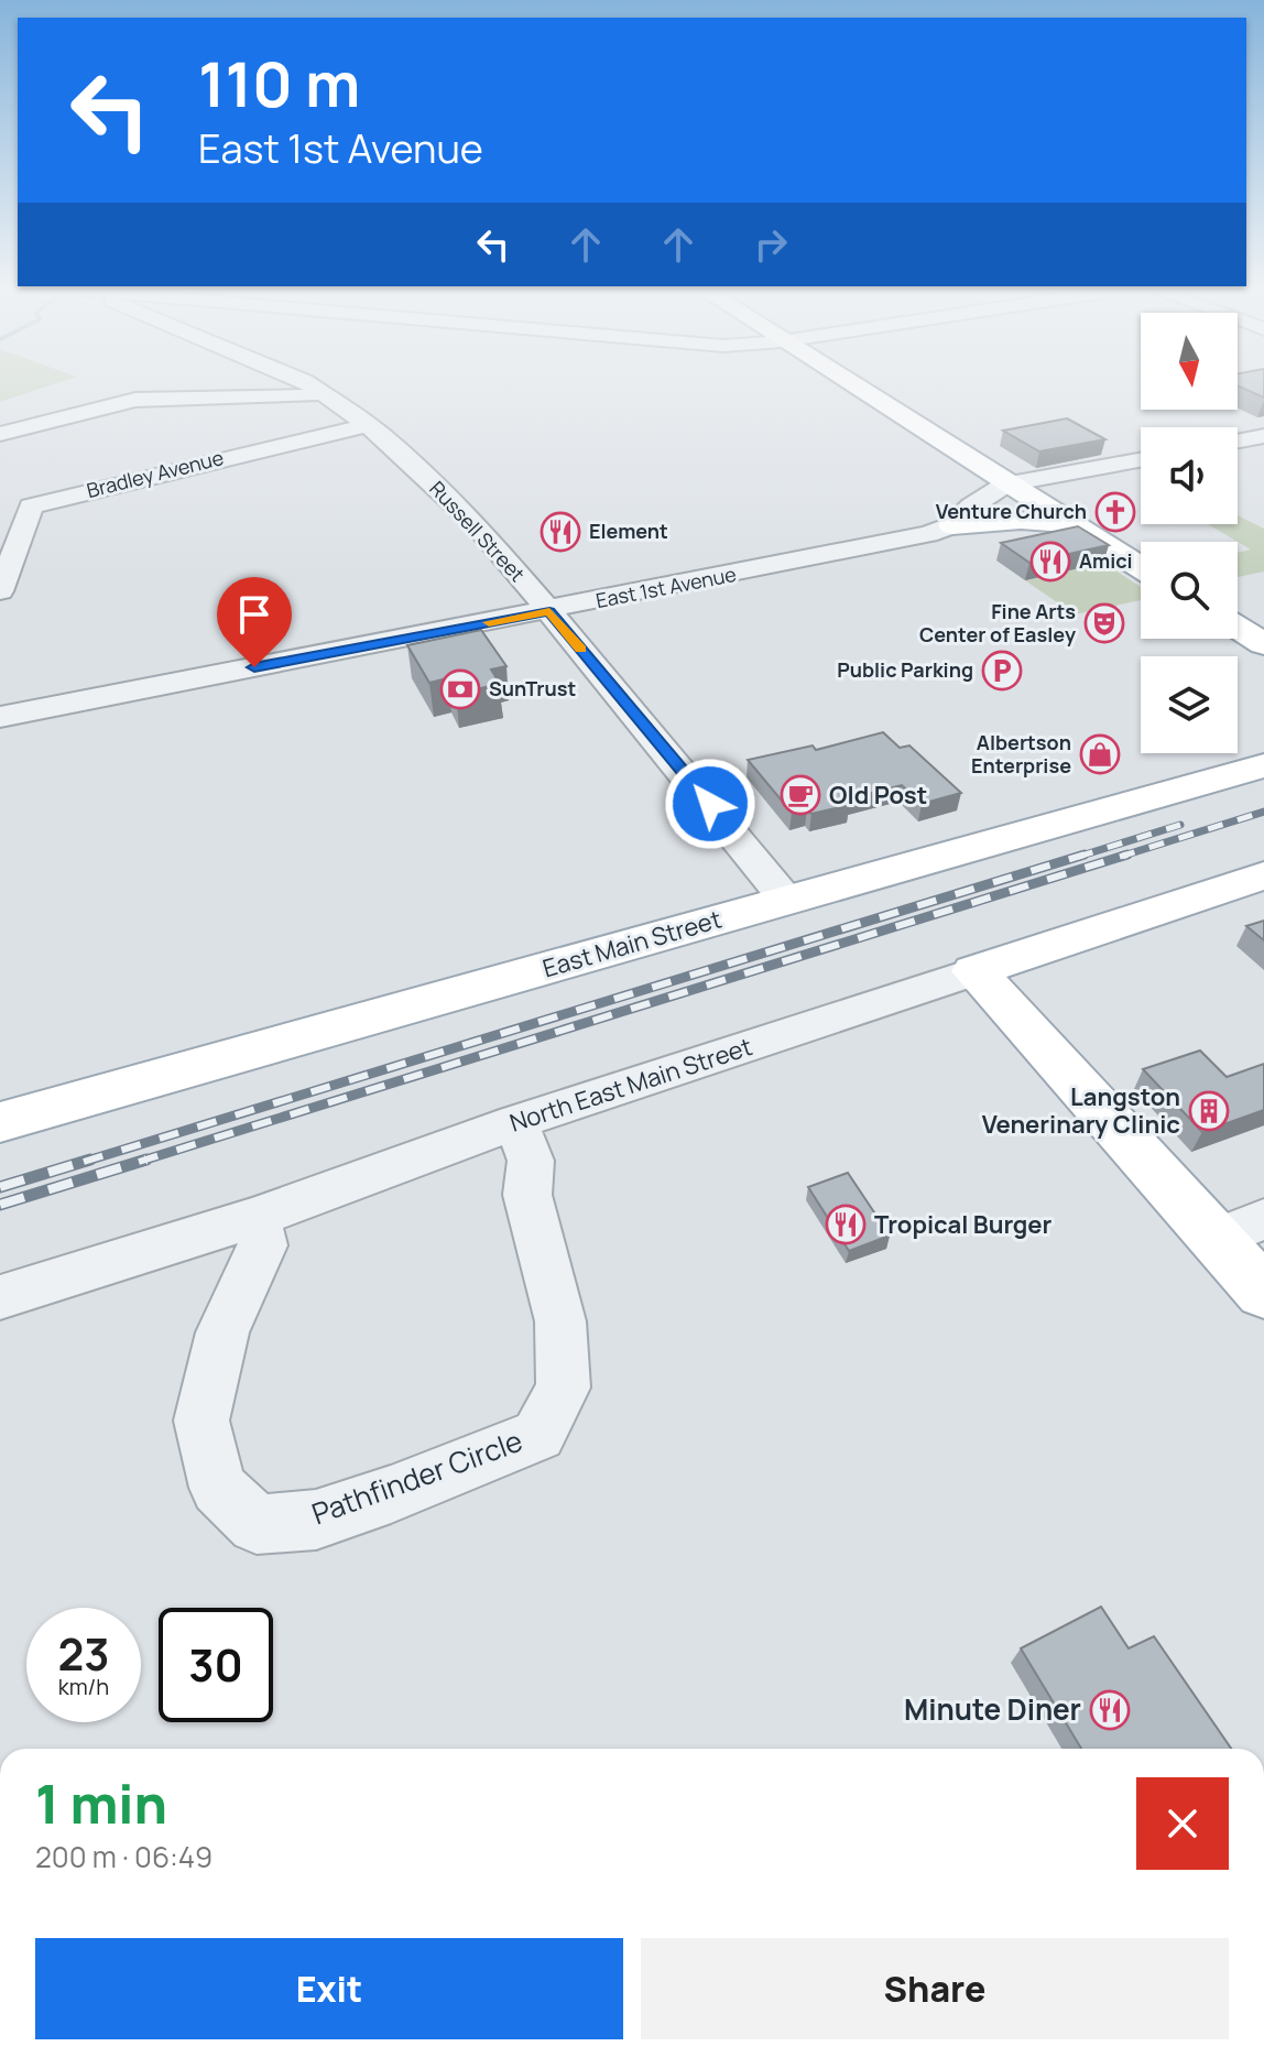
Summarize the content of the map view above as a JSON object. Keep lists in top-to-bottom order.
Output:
{
  "streets": {
    "main road": ["East Main Street", "North East Main Street"],
    "street": [
      "Bradley Avenue",
      "Russell Street",
      "East 1st Avenue",
      "Pathfinder Circle"
    ]
  },
  "crossings": [
    ["Bradley Avenue", "Russell Street"],
    ["Russell Street", "East 1st Avenue"],
    ["Russell Street", "East Main Street"],
    ["North East Main Street", "Pathfinder Circle"]
  ],
  "places": {
    "church": ["Venture Church"],
    "restaurant": [
      "Element",
      "Amici",
      "Tropical Burger",
      "Minute Diner"
    ],
    "theatre": ["Fine Arts Center of Easley"],
    "parking": ["Public Parking"],
    "bank": ["SunTrust"],
    "shop": ["Albertson Enterprise"],
    "cafe": ["Old Post"],
    "building": ["Langston Venerinary Clinic"]
  },
  "north": "bottom",
  "page": {
    "turn": ["110 m", "East 1st Avenue"],
    "speed": "23 km/h",
    "limit": "30",
    "heading": ["1 min", "200 m · 06:49"],
    "buttons": ["Exit", "Share"]
  }
}
